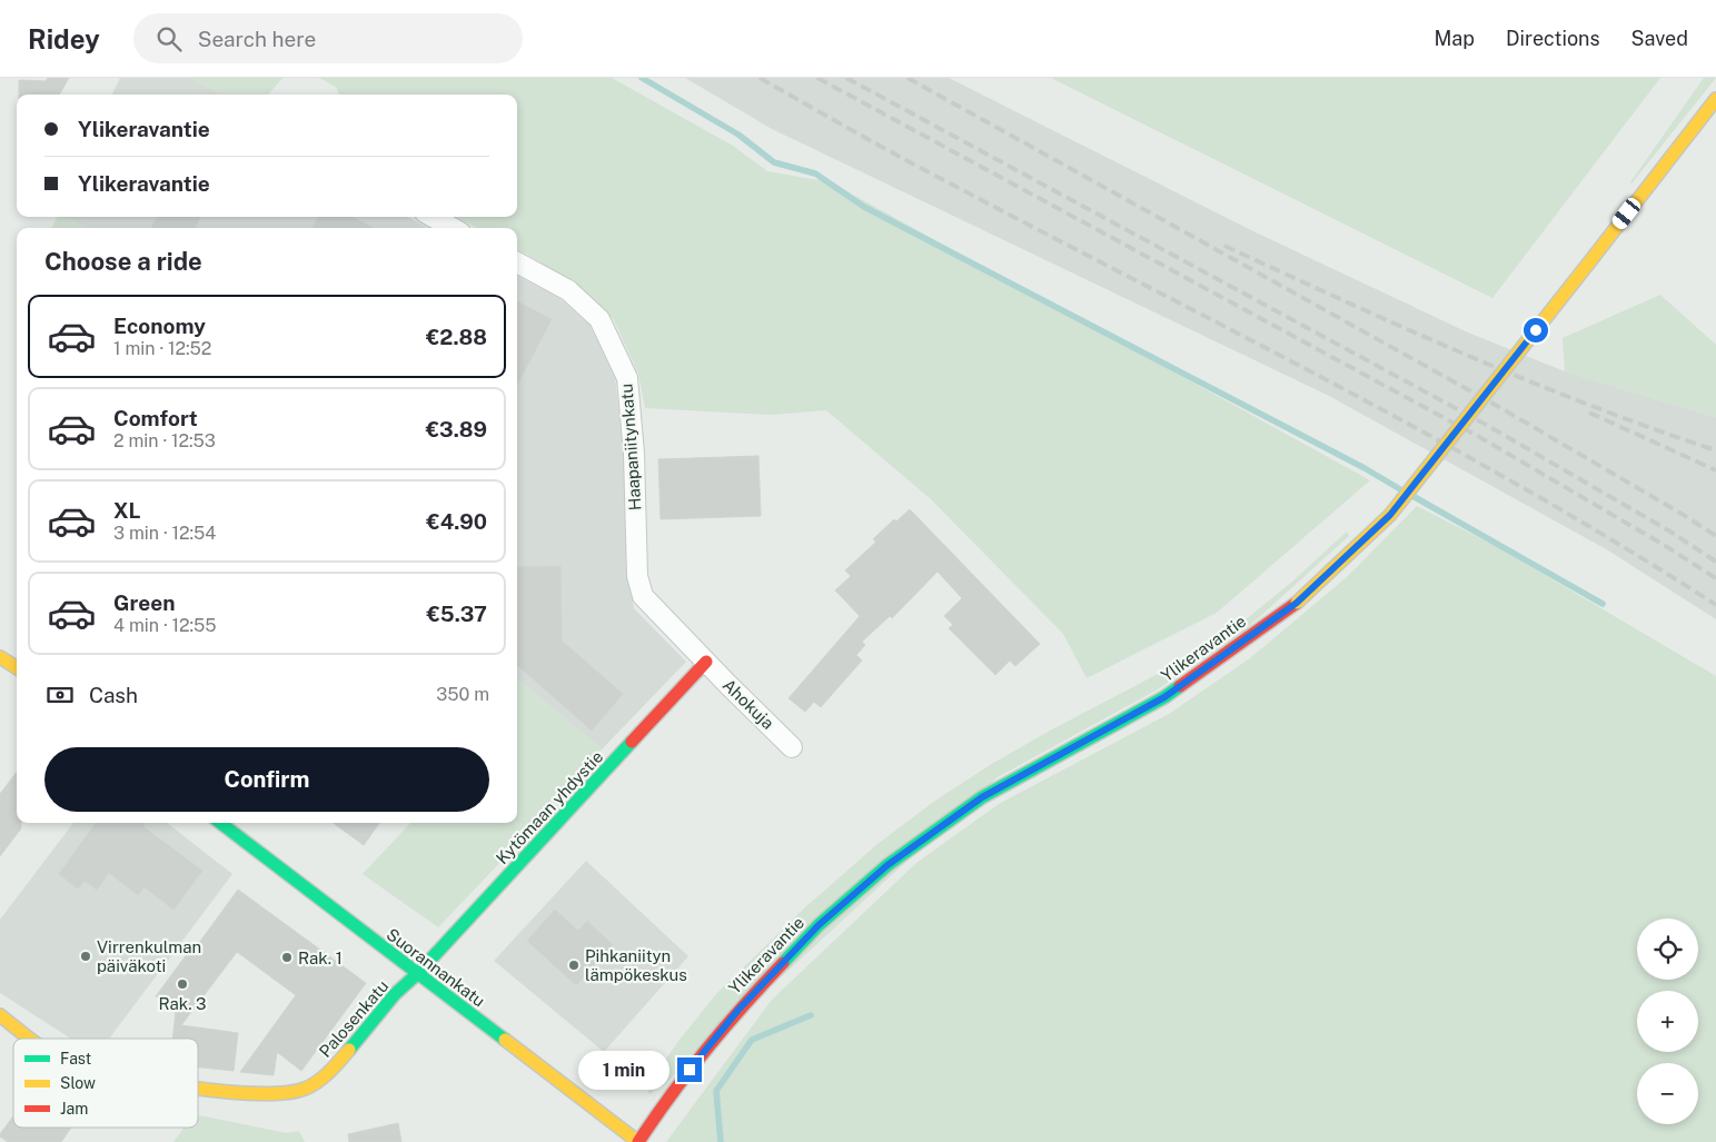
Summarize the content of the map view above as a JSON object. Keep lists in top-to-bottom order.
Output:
{
  "streets": {
    "street": [
      "Haapaniitynkatu",
      "Ylikeravantie",
      "Ahokuja",
      "Kytömaan yhdystie",
      "Suorannankatu",
      "Palosenkatu"
    ]
  },
  "crossings": [
    ["Haapaniitynkatu", "Ahokuja"],
    ["Haapaniitynkatu", "Kytömaan yhdystie"],
    ["Ylikeravantie", "Suorannankatu"],
    ["Ahokuja", "Kytömaan yhdystie"],
    ["Kytömaan yhdystie", "Suorannankatu"],
    ["Kytömaan yhdystie", "Palosenkatu"],
    ["Suorannankatu", "Palosenkatu"]
  ],
  "places": [
    "Virrenkulman päiväkoti",
    "Rak. 1",
    "Pihkaniityn lämpökeskus",
    "Rak. 3"
  ],
  "legend": ["Fast", "Slow", "Jam"],
  "page": {
    "header": "Ridey",
    "search": "Search here",
    "nav": ["Map", "Directions", "Saved"],
    "banner": ["Ylikeravantie", "Ylikeravantie"],
    "heading": "Choose a ride",
    "list": [
      {
        "name": "Economy",
        "note": "1 min · 12:52",
        "value": "€2.88"
      },
      {
        "name": "Comfort",
        "note": "2 min · 12:53",
        "value": "€3.89"
      },
      {
        "name": "XL",
        "note": "3 min · 12:54",
        "value": "€4.90"
      },
      {
        "name": "Green",
        "note": "4 min · 12:55",
        "value": "€5.37"
      }
    ],
    "pay": ["Cash", "350 m"],
    "buttons": "Confirm",
    "map_buttons": ["+", "−"],
    "bubble": "1 min"
  }
}
